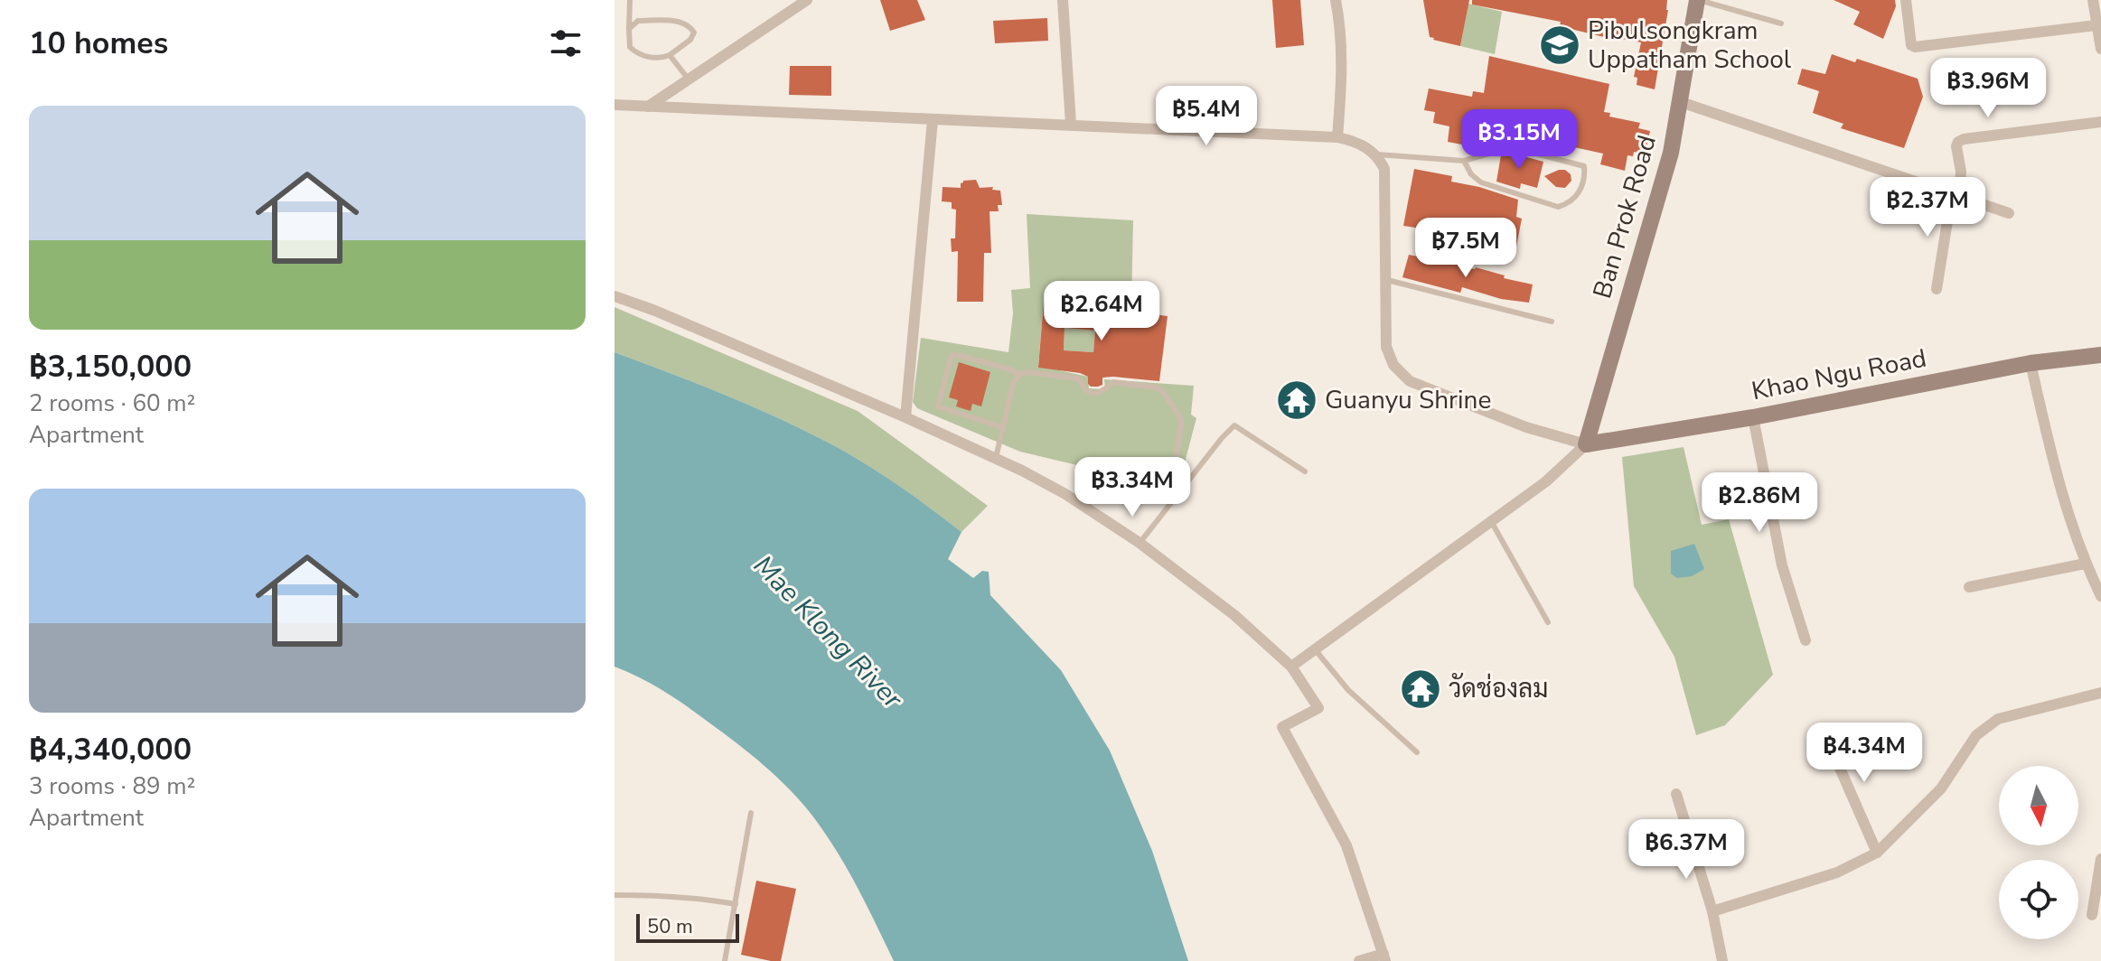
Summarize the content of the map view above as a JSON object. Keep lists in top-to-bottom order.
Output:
{
  "streets": {
    "street": ["Ban Prok Road", "Khao Ngu Road"]
  },
  "crossings": [
    ["Ban Prok Road", "Khao Ngu Road"]
  ],
  "water": ["Mae Klong River"],
  "places": {
    "school or university": ["Pibulsongkram Uppatham School"],
    "temple": ["Guanyu Shrine", "วัดช่องลม"]
  },
  "scale_bar": "50 m",
  "north": "bottom",
  "page": {
    "heading": "10 homes",
    "price": [
      "฿3.96M",
      "฿5.4M",
      "฿3.15M",
      "฿2.37M",
      "฿7.5M",
      "฿2.64M",
      "฿3.34M",
      "฿2.86M",
      "฿4.34M",
      "฿6.37M"
    ],
    "list": [
      {
        "name": "฿3,150,000",
        "note": "2 rooms · 60 m² · Apartment"
      },
      {
        "name": "฿4,340,000",
        "note": "3 rooms · 89 m² · Apartment"
      }
    ],
    "scale": "50 m"
  }
}
